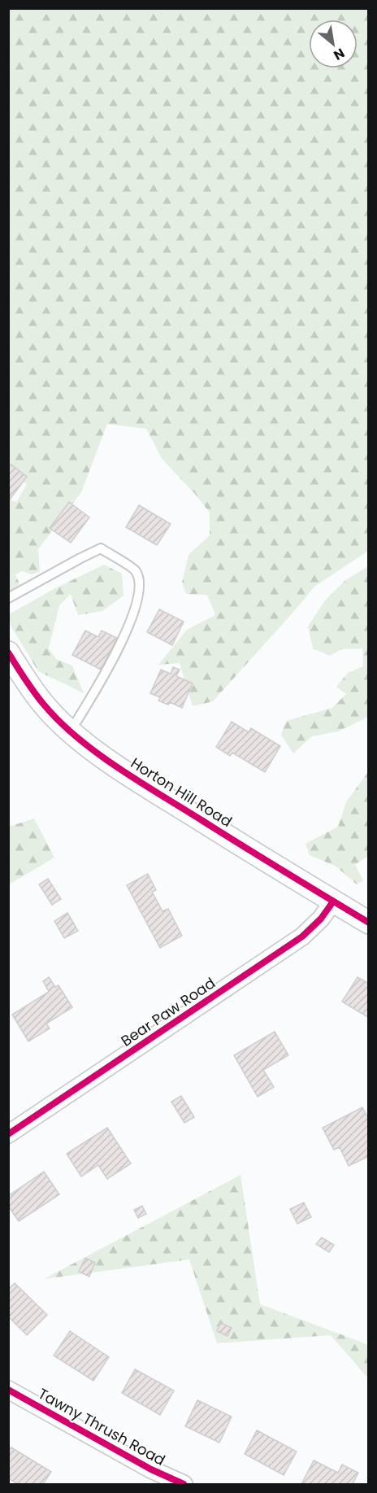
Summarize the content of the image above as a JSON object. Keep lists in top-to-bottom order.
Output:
{
  "streets": {
    "street": ["Horton Hill Road", "Bear Paw Road", "Tawny Thrush Road"]
  },
  "crossings": [
    ["Horton Hill Road", "Bear Paw Road"]
  ],
  "north": "bottom right"
}
